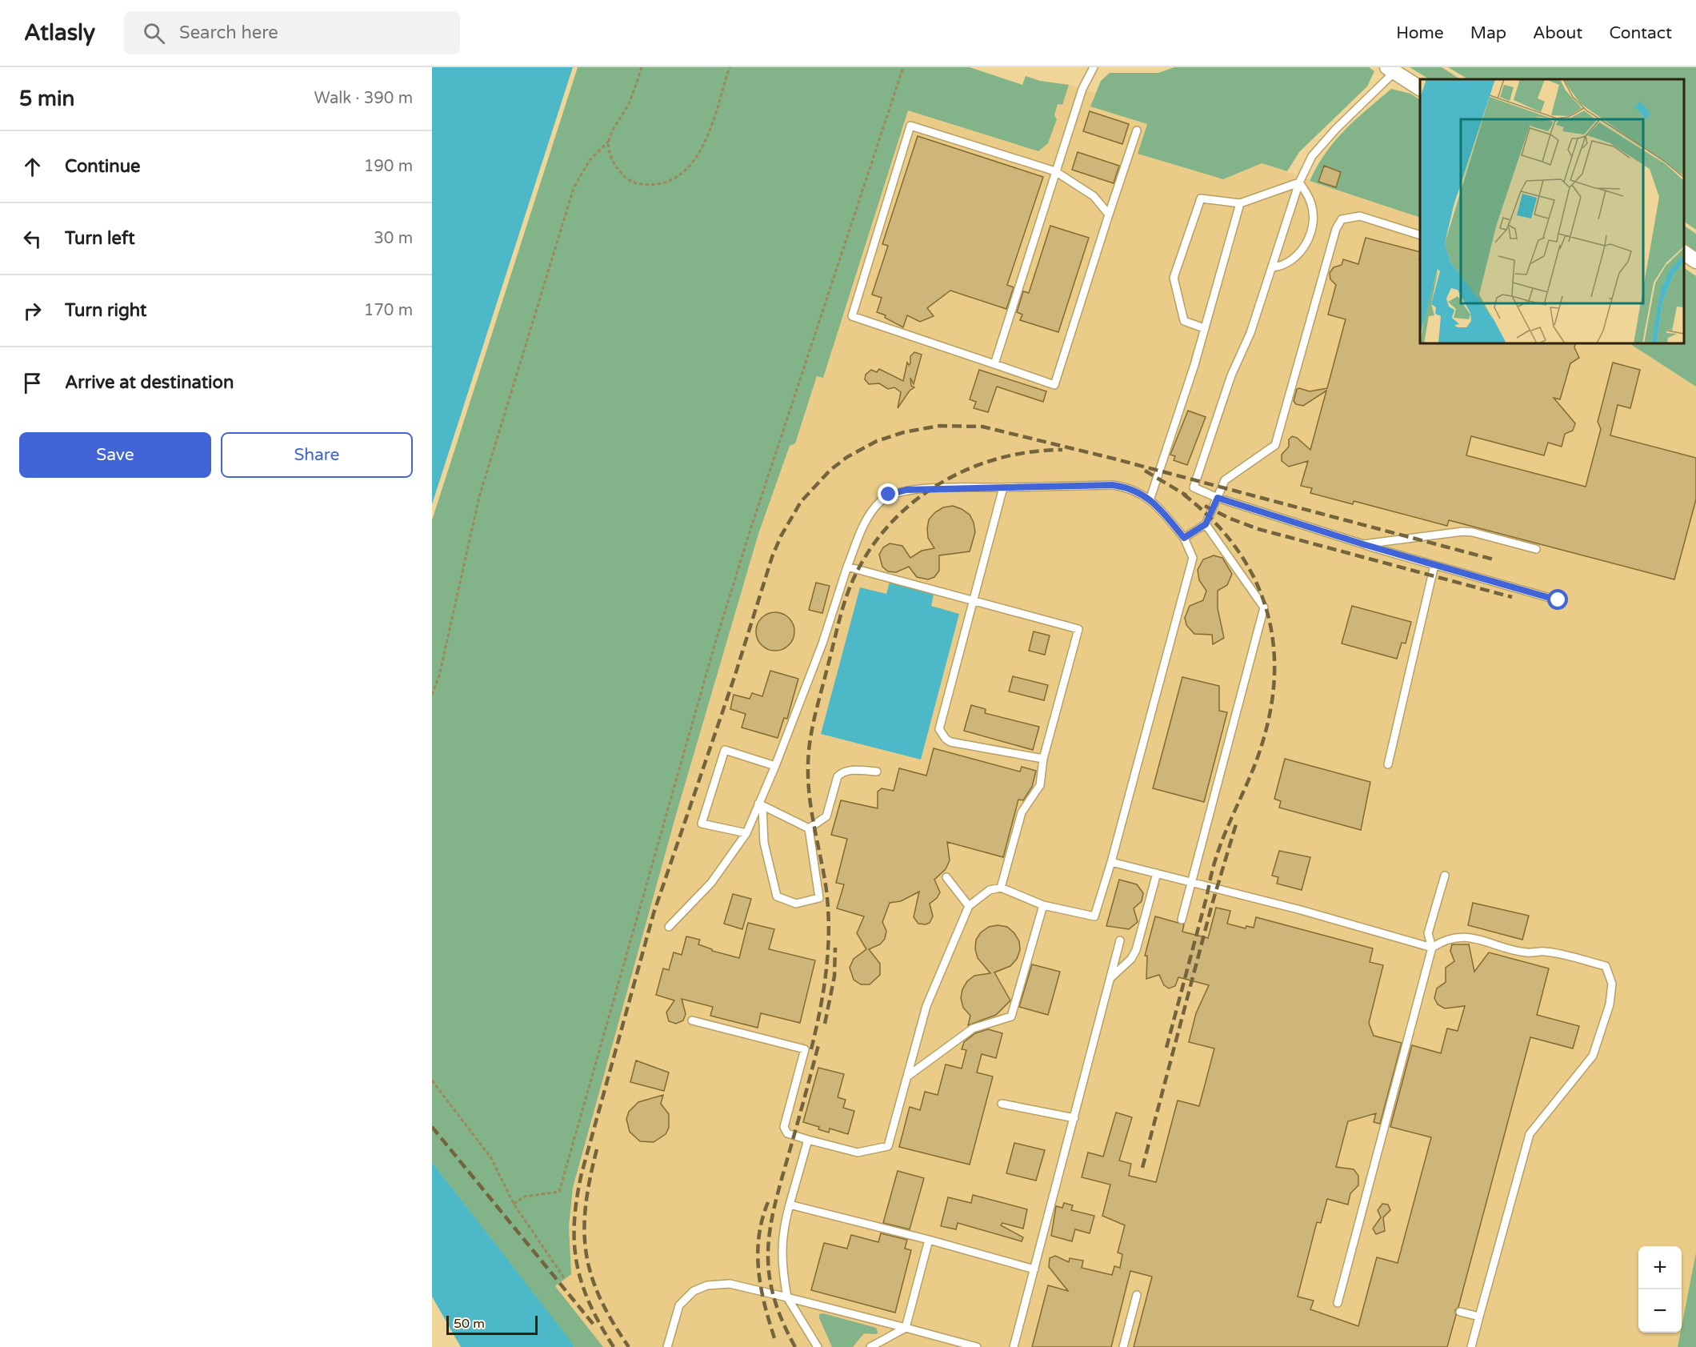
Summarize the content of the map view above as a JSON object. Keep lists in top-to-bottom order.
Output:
{
  "scale_bar": "50 m",
  "page": {
    "header": "Atlasly",
    "search": "Search here",
    "nav": [
      "Home",
      "Map",
      "About",
      "Contact"
    ],
    "heading": ["5 min", "Walk · 390 m"],
    "list": [
      ["Continue", "190 m"],
      ["Turn left", "30 m"],
      ["Turn right", "170 m"],
      "Arrive at destination"
    ],
    "buttons": ["Save", "Share"],
    "map_buttons": ["+", "−"],
    "scale": "50 m"
  }
}
